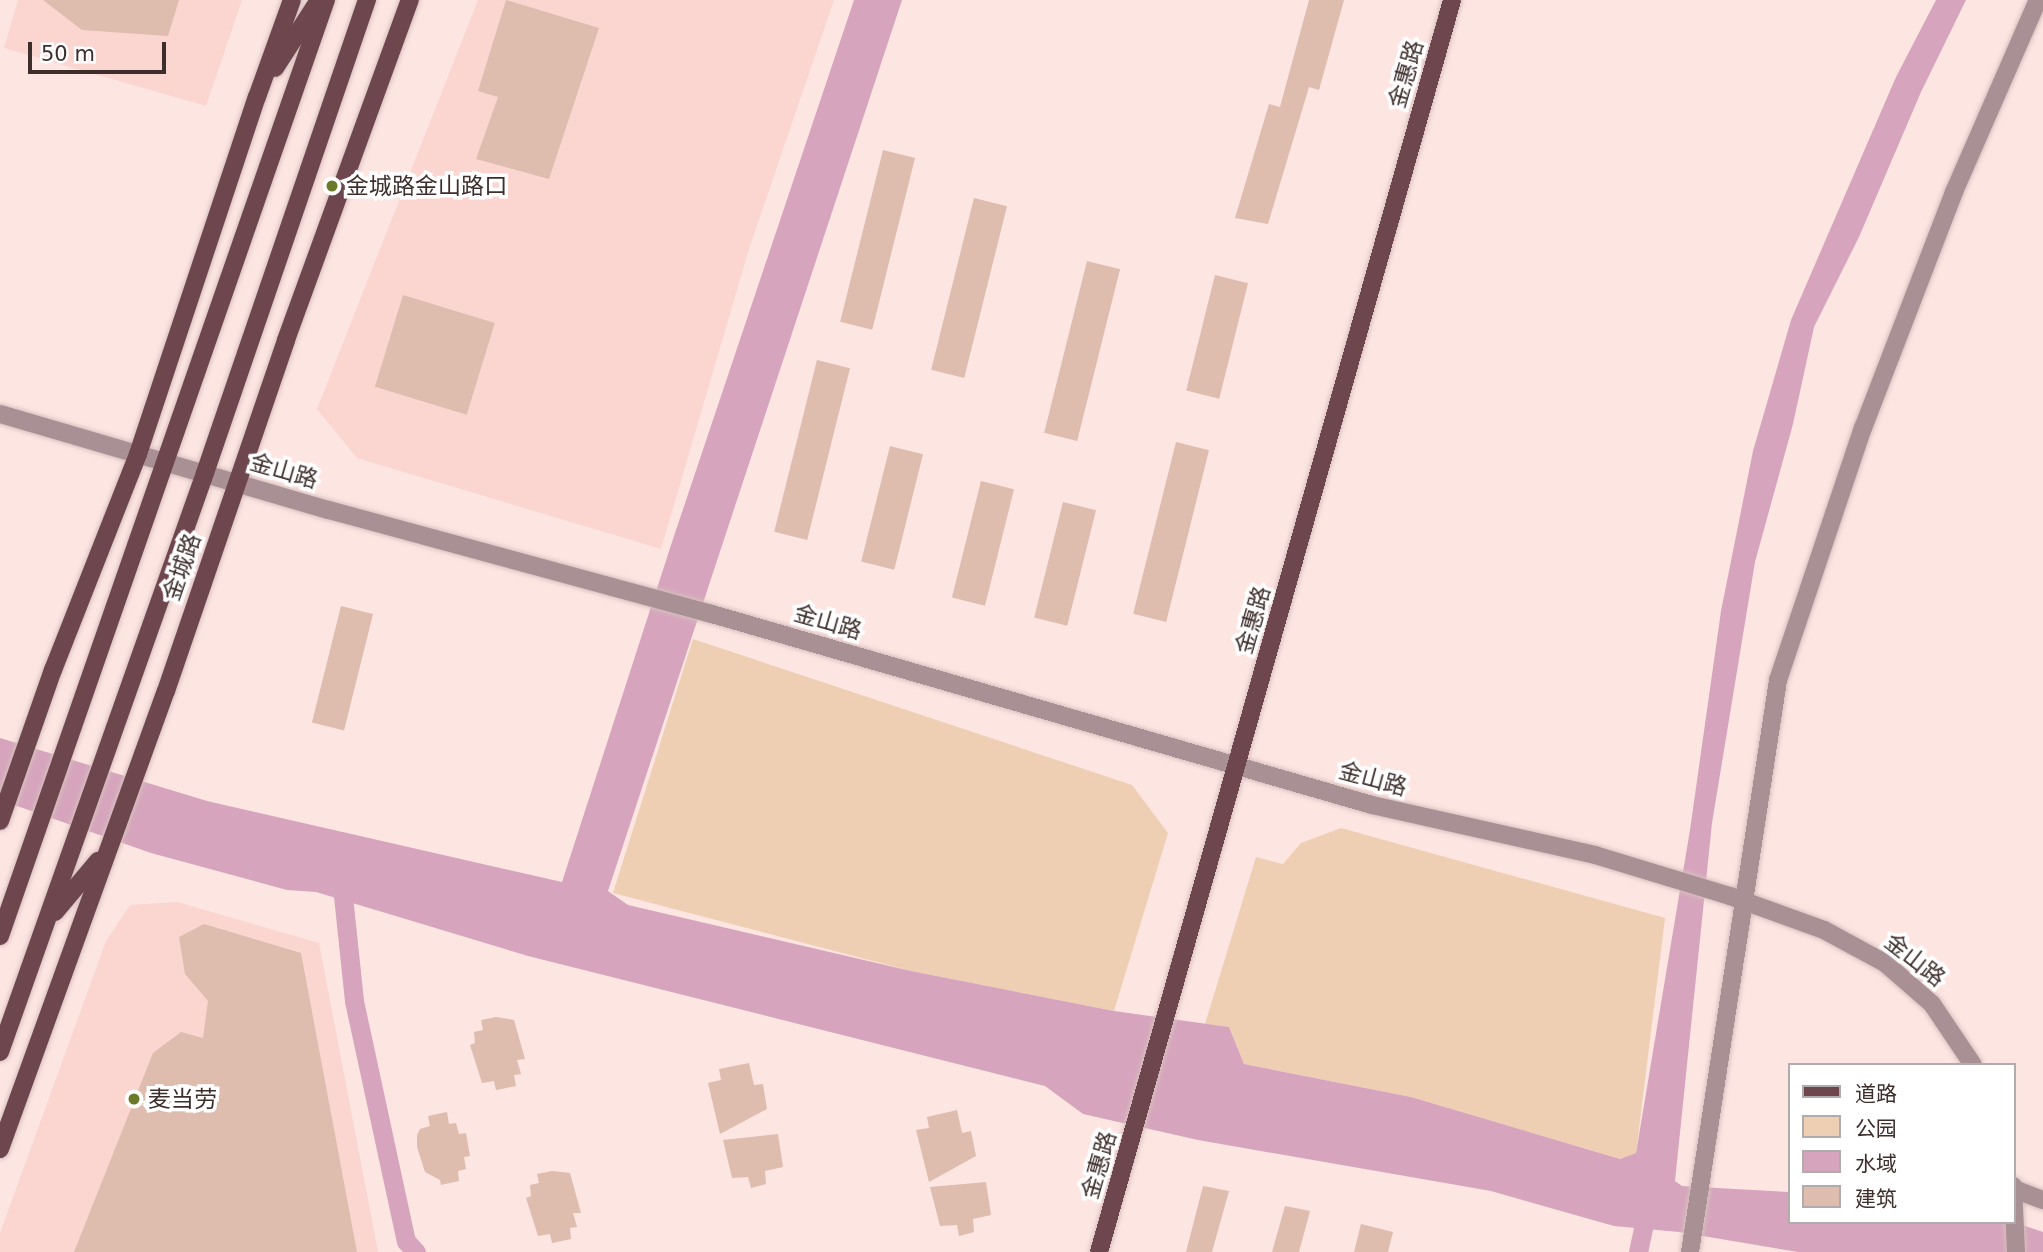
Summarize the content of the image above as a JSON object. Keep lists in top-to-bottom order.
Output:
{
  "streets": {
    "main road": ["金惠路", "金城路"],
    "street": ["金山路"]
  },
  "crossings": [
    ["金惠路", "金山路"],
    ["金山路", "金城路"]
  ],
  "places": ["金城路金山路口", "麦当劳"],
  "legend": [
    "道路",
    "公园",
    "水域",
    "建筑"
  ],
  "scale_bar": "50 m"
}
